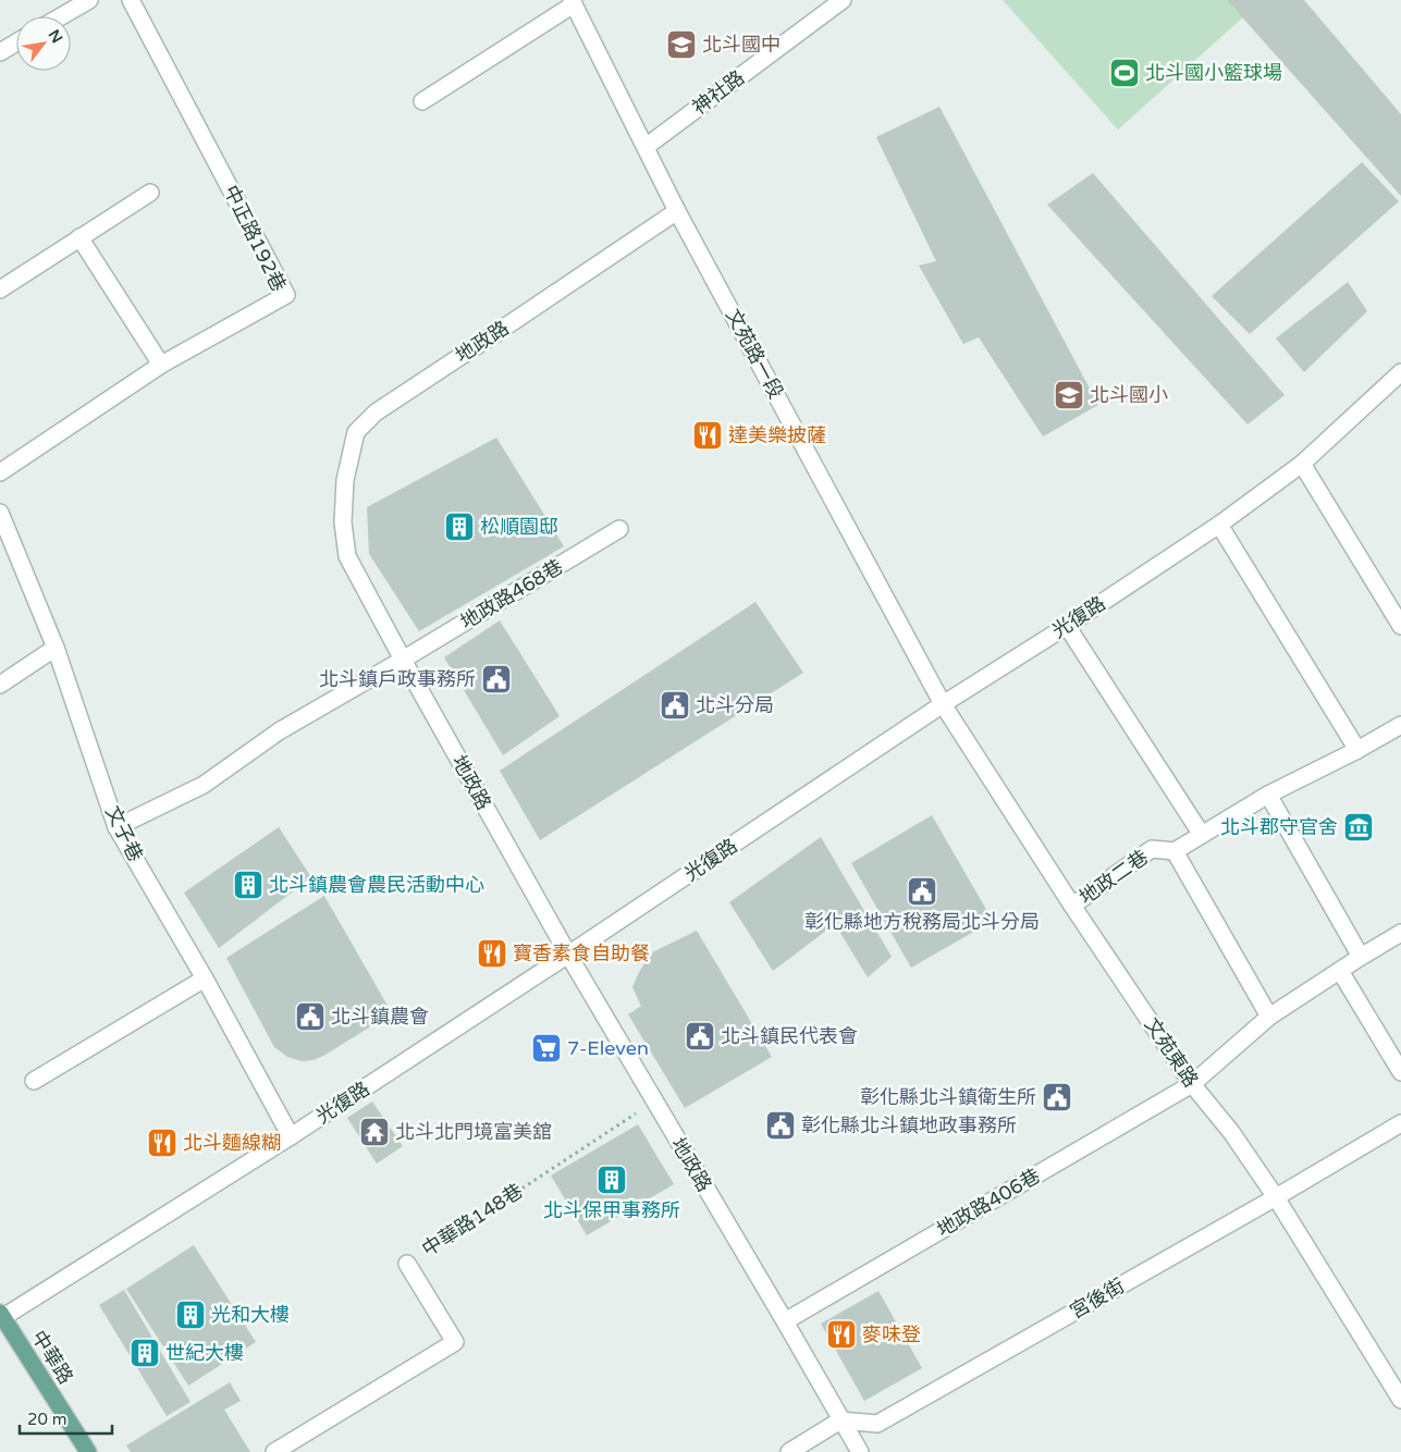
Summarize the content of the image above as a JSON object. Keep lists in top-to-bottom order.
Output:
{
  "streets": {
    "main road": ["中華路"],
    "street": [
      "神社路",
      "中正路192巷",
      "地政路",
      "文苑路一段",
      "地政路468巷",
      "光復路",
      "文子巷",
      "地政二巷",
      "文苑東路",
      "地政路406巷",
      "中華路148巷",
      "宮後街"
    ]
  },
  "crossings": [
    ["神社路", "文苑路一段"],
    ["地政路", "文苑路一段"],
    ["地政路", "地政路468巷"],
    ["地政路", "光復路"],
    ["地政路", "地政路406巷"],
    ["地政路", "中華路148巷"],
    ["地政路", "宮後街"],
    ["文苑路一段", "光復路"],
    ["文苑路一段", "文苑東路"],
    ["地政路468巷", "文子巷"],
    ["光復路", "文子巷"],
    ["光復路", "文苑東路"],
    ["光復路", "中華路"],
    ["地政二巷", "文苑東路"],
    ["文苑東路", "地政路406巷"],
    ["文苑東路", "宮後街"]
  ],
  "places": {
    "school or university": ["北斗國中", "北斗國小"],
    "sports": ["北斗國小籃球場"],
    "restaurant": [
      "達美樂披薩",
      "寶香素食自助餐",
      "北斗麵線糊",
      "麥味登"
    ],
    "building": [
      "松順園邸",
      "北斗鎮農會農民活動中心",
      "北斗保甲事務所",
      "光和大樓",
      "世紀大樓"
    ],
    "public building": [
      "北斗鎮戶政事務所",
      "北斗分局",
      "彰化縣地方稅務局北斗分局",
      "北斗鎮農會",
      "北斗鎮民代表會",
      "彰化縣北斗鎮衛生所",
      "彰化縣北斗鎮地政事務所"
    ],
    "museum": ["北斗郡守官舍"],
    "supermarket": ["7-Eleven"],
    "temple": ["北斗北門境富美舘"]
  },
  "scale_bar": "20 m",
  "north": "top right"
}
